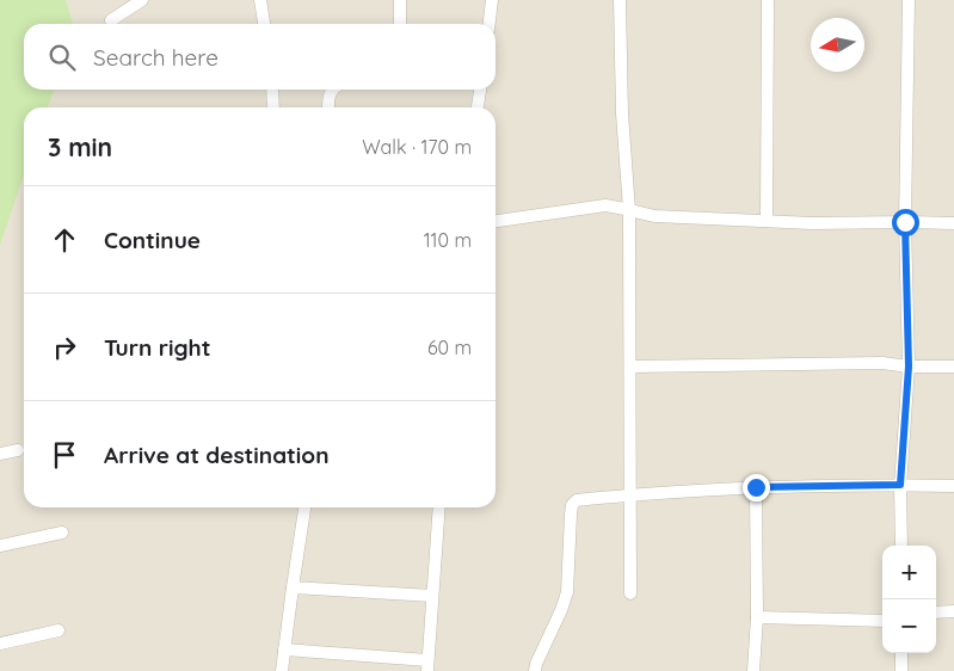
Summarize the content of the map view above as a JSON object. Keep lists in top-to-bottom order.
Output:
{
  "north": "left",
  "page": {
    "search": "Search here",
    "heading": ["3 min", "Walk · 170 m"],
    "list": [
      ["Continue", "110 m"],
      ["Turn right", "60 m"],
      "Arrive at destination"
    ],
    "map_buttons": ["+", "−"]
  }
}
